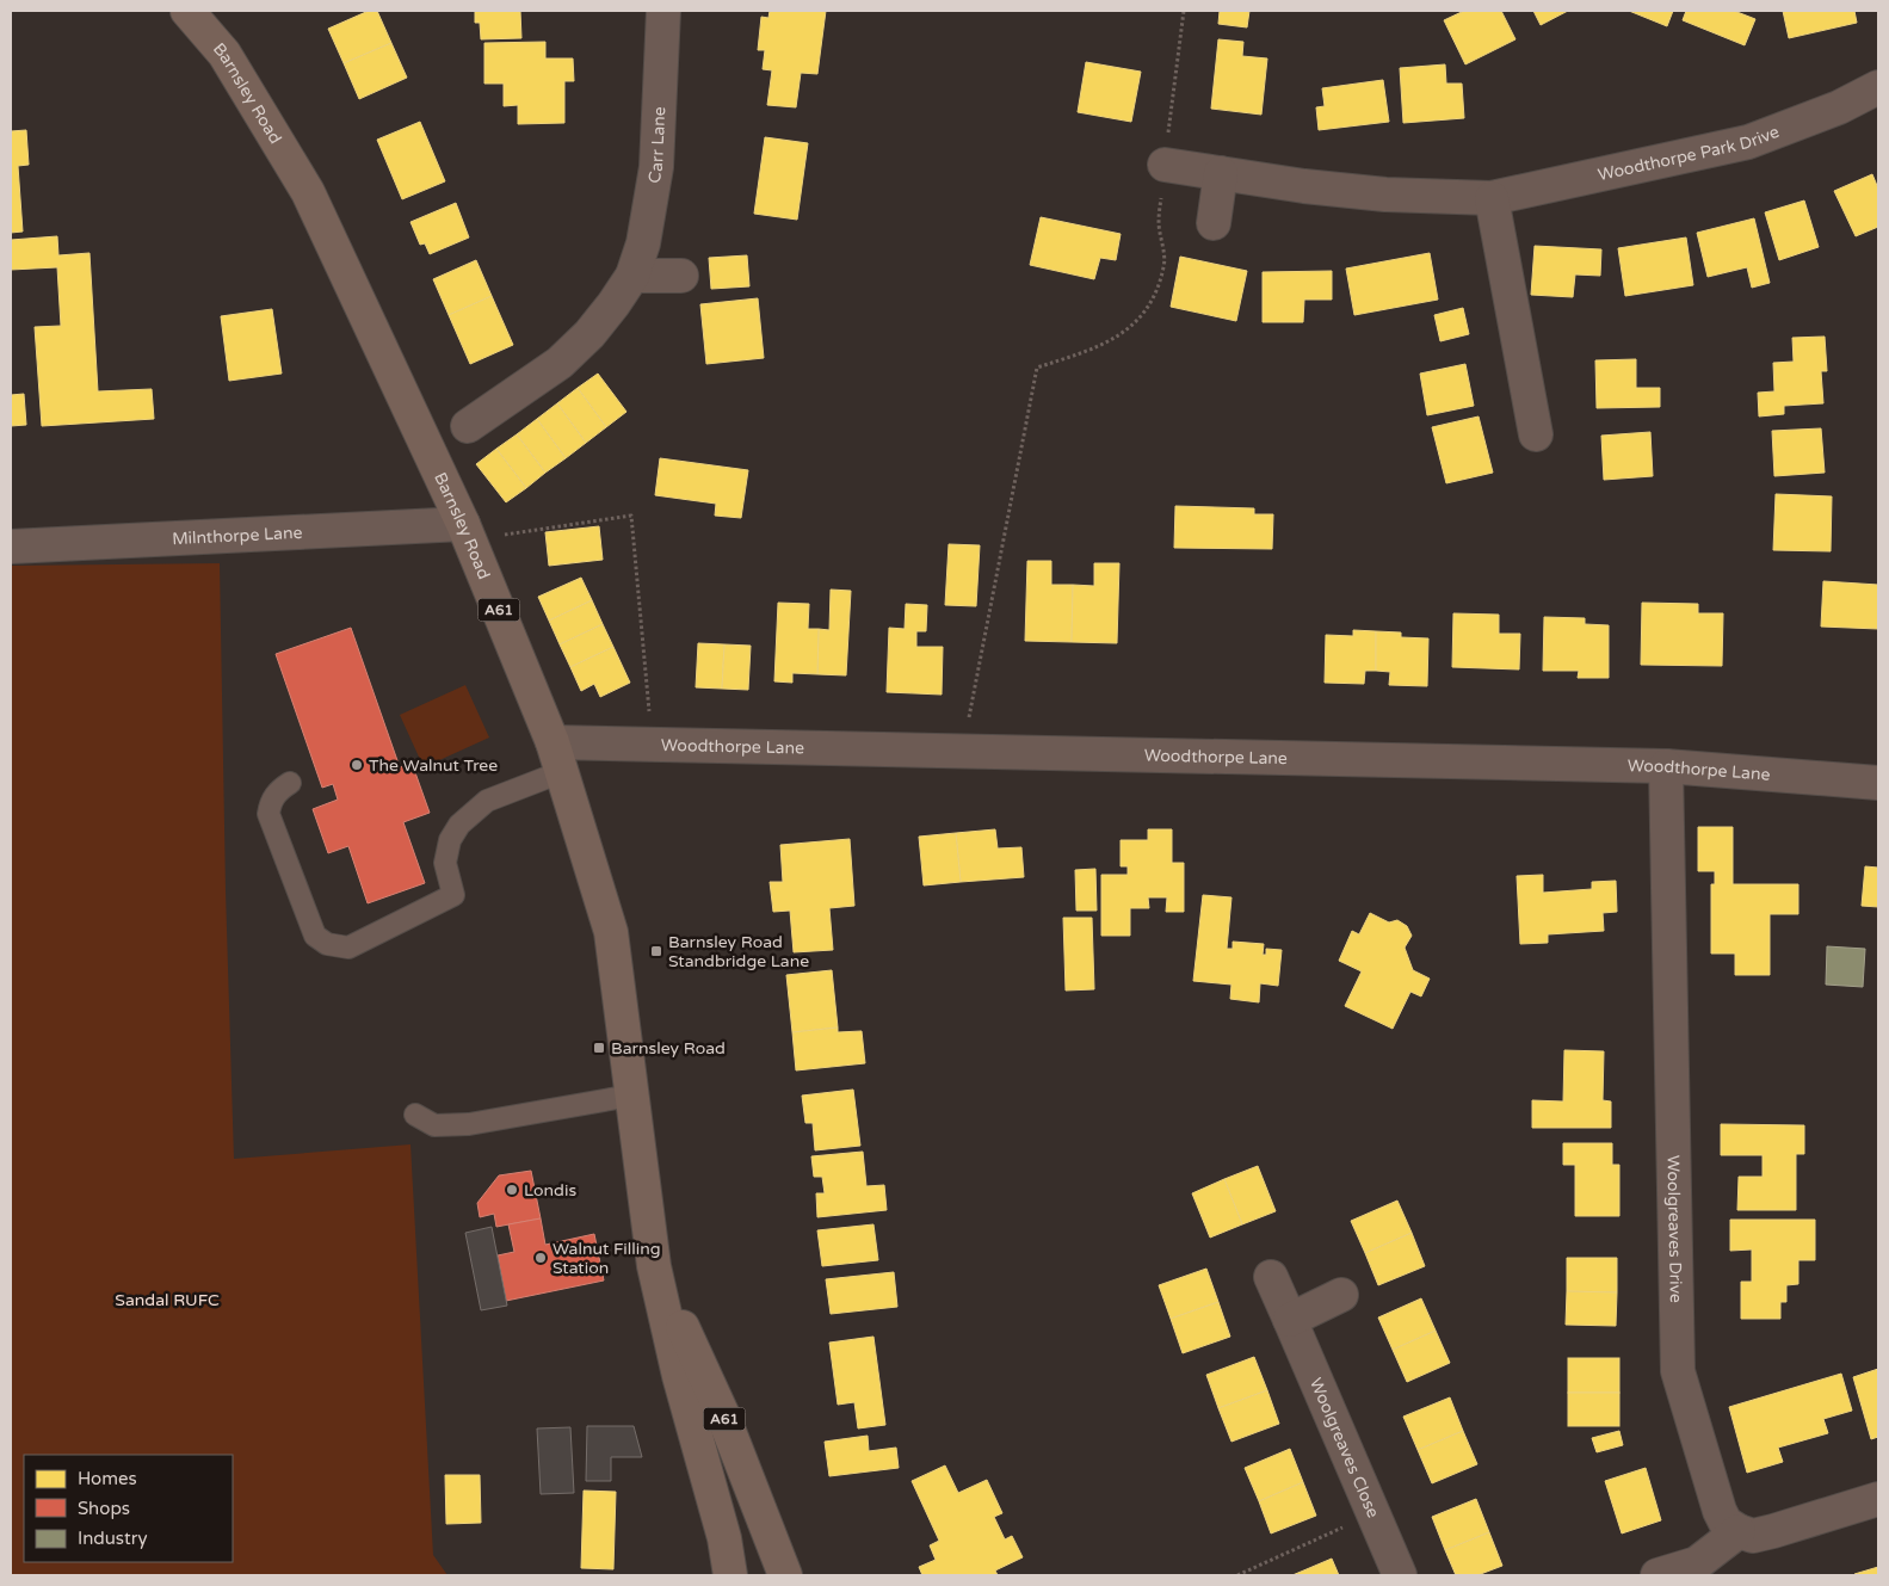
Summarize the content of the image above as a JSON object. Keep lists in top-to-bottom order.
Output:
{
  "streets": {
    "main road": ["Barnsley Road", "A61"],
    "street": [
      "Carr Lane",
      "Woodthorpe Park Drive",
      "Milnthorpe Lane",
      "Woodthorpe Lane",
      "Woolgreaves Drive",
      "Woolgreaves Close"
    ]
  },
  "crossings": [
    ["Barnsley Road", "Milnthorpe Lane"],
    ["Barnsley Road", "A61"],
    ["Barnsley Road", "Woodthorpe Lane"],
    ["Woodthorpe Lane", "Woolgreaves Drive"]
  ],
  "parks": ["Sandal RUFC"],
  "places": {
    "other": ["The Walnut Tree", "Londis", "Walnut Filling Station"],
    "transit": ["Barnsley Road Standbridge Lane", "Barnsley Road"]
  },
  "legend": ["Homes", "Shops", "Industry"]
}
